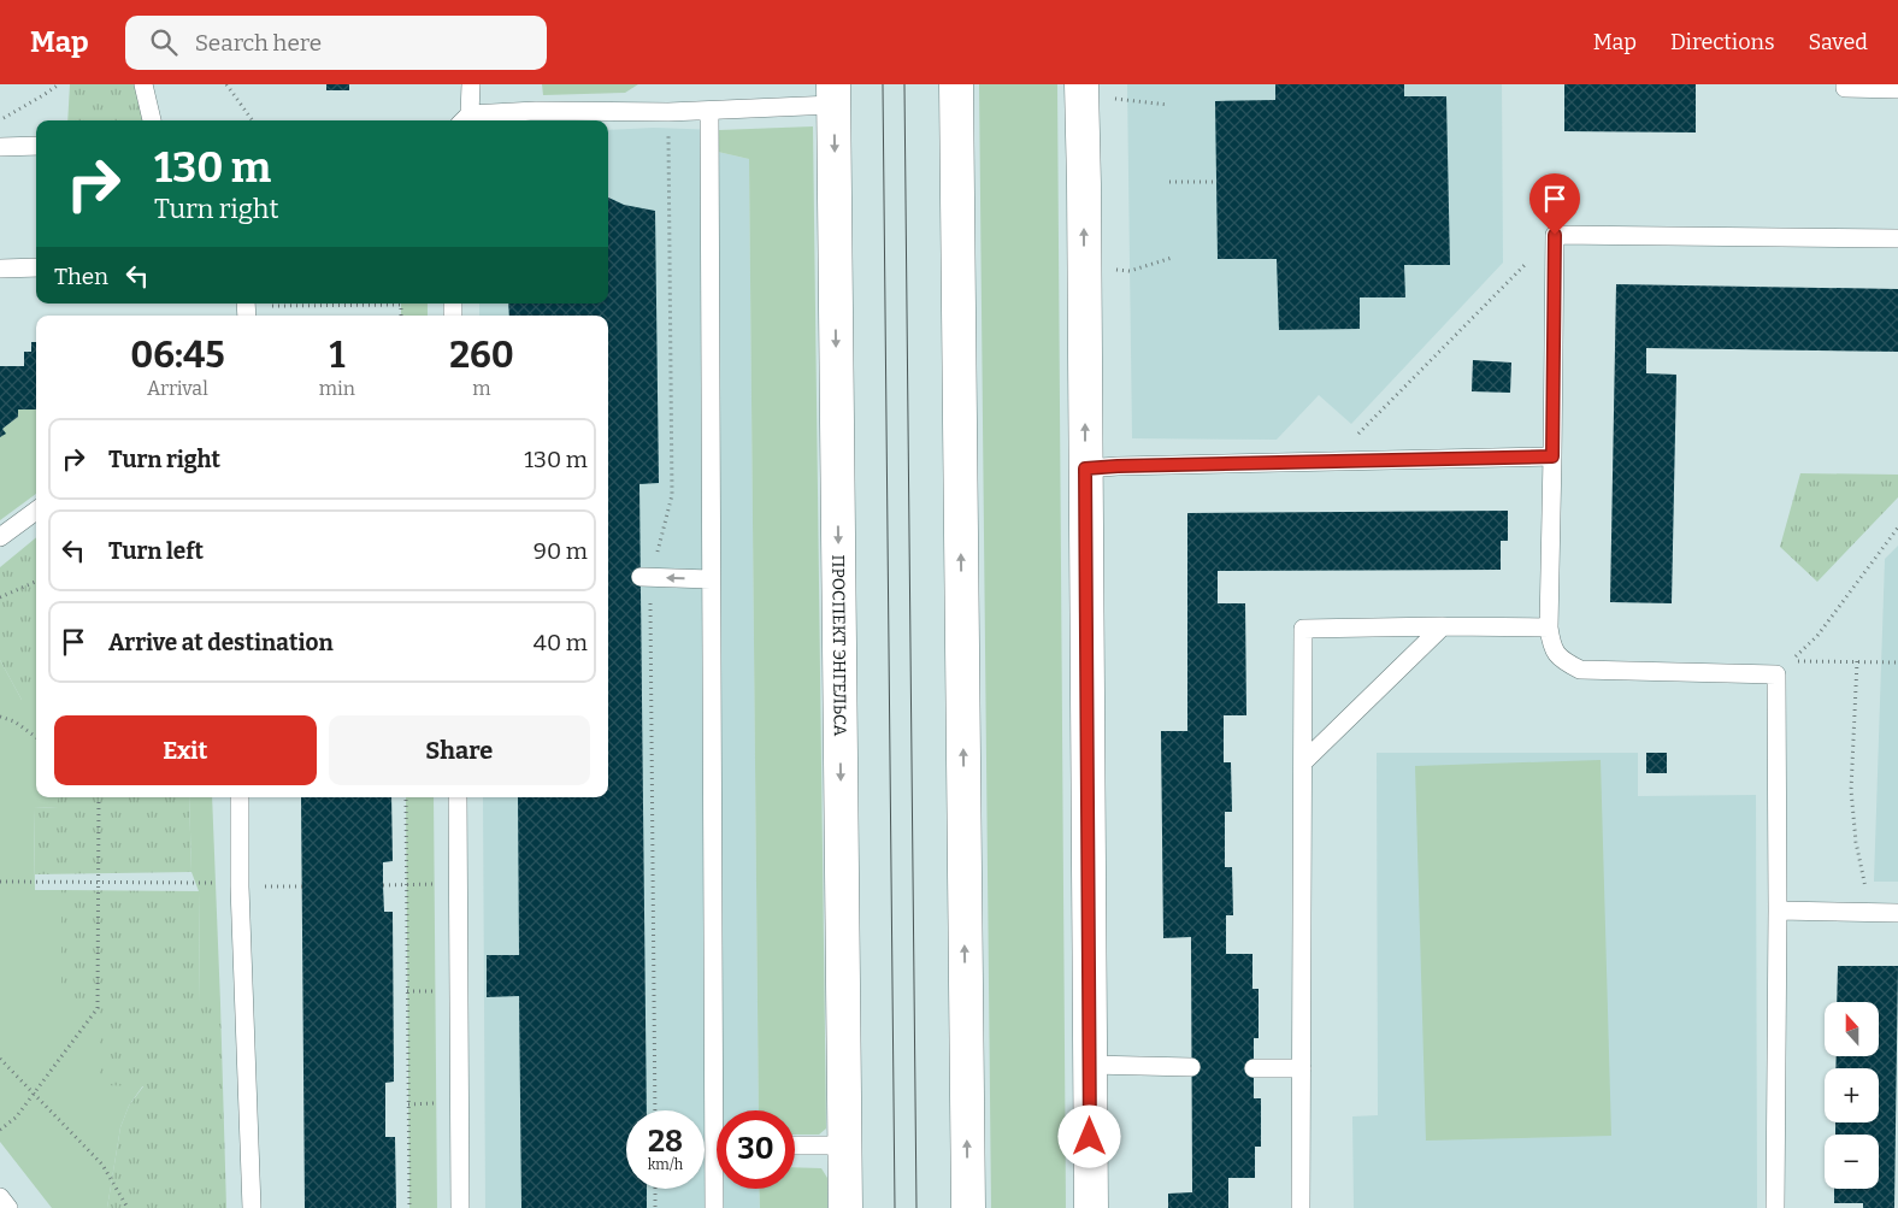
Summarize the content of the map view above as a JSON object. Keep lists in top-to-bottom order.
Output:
{
  "streets": {
    "main road": ["ПРОСПЕКТ ЭНГЕЛЬСА"]
  },
  "north": "top",
  "page": {
    "header": "Map",
    "search": "Search here",
    "nav": ["Map", "Directions", "Saved"],
    "turn": ["130 m", "Turn right"],
    "then": "Then",
    "eta": [
      "06:45",
      "Arrival",
      "1",
      "min",
      "260",
      "m"
    ],
    "list": [
      {
        "name": "Turn right",
        "value": "130 m"
      },
      {
        "name": "Turn left",
        "value": "90 m"
      },
      {
        "name": "Arrive at destination",
        "value": "40 m"
      }
    ],
    "buttons": ["Exit", "Share"],
    "map_buttons": ["+", "−"],
    "speed": "28 km/h",
    "limit": "30"
  }
}
